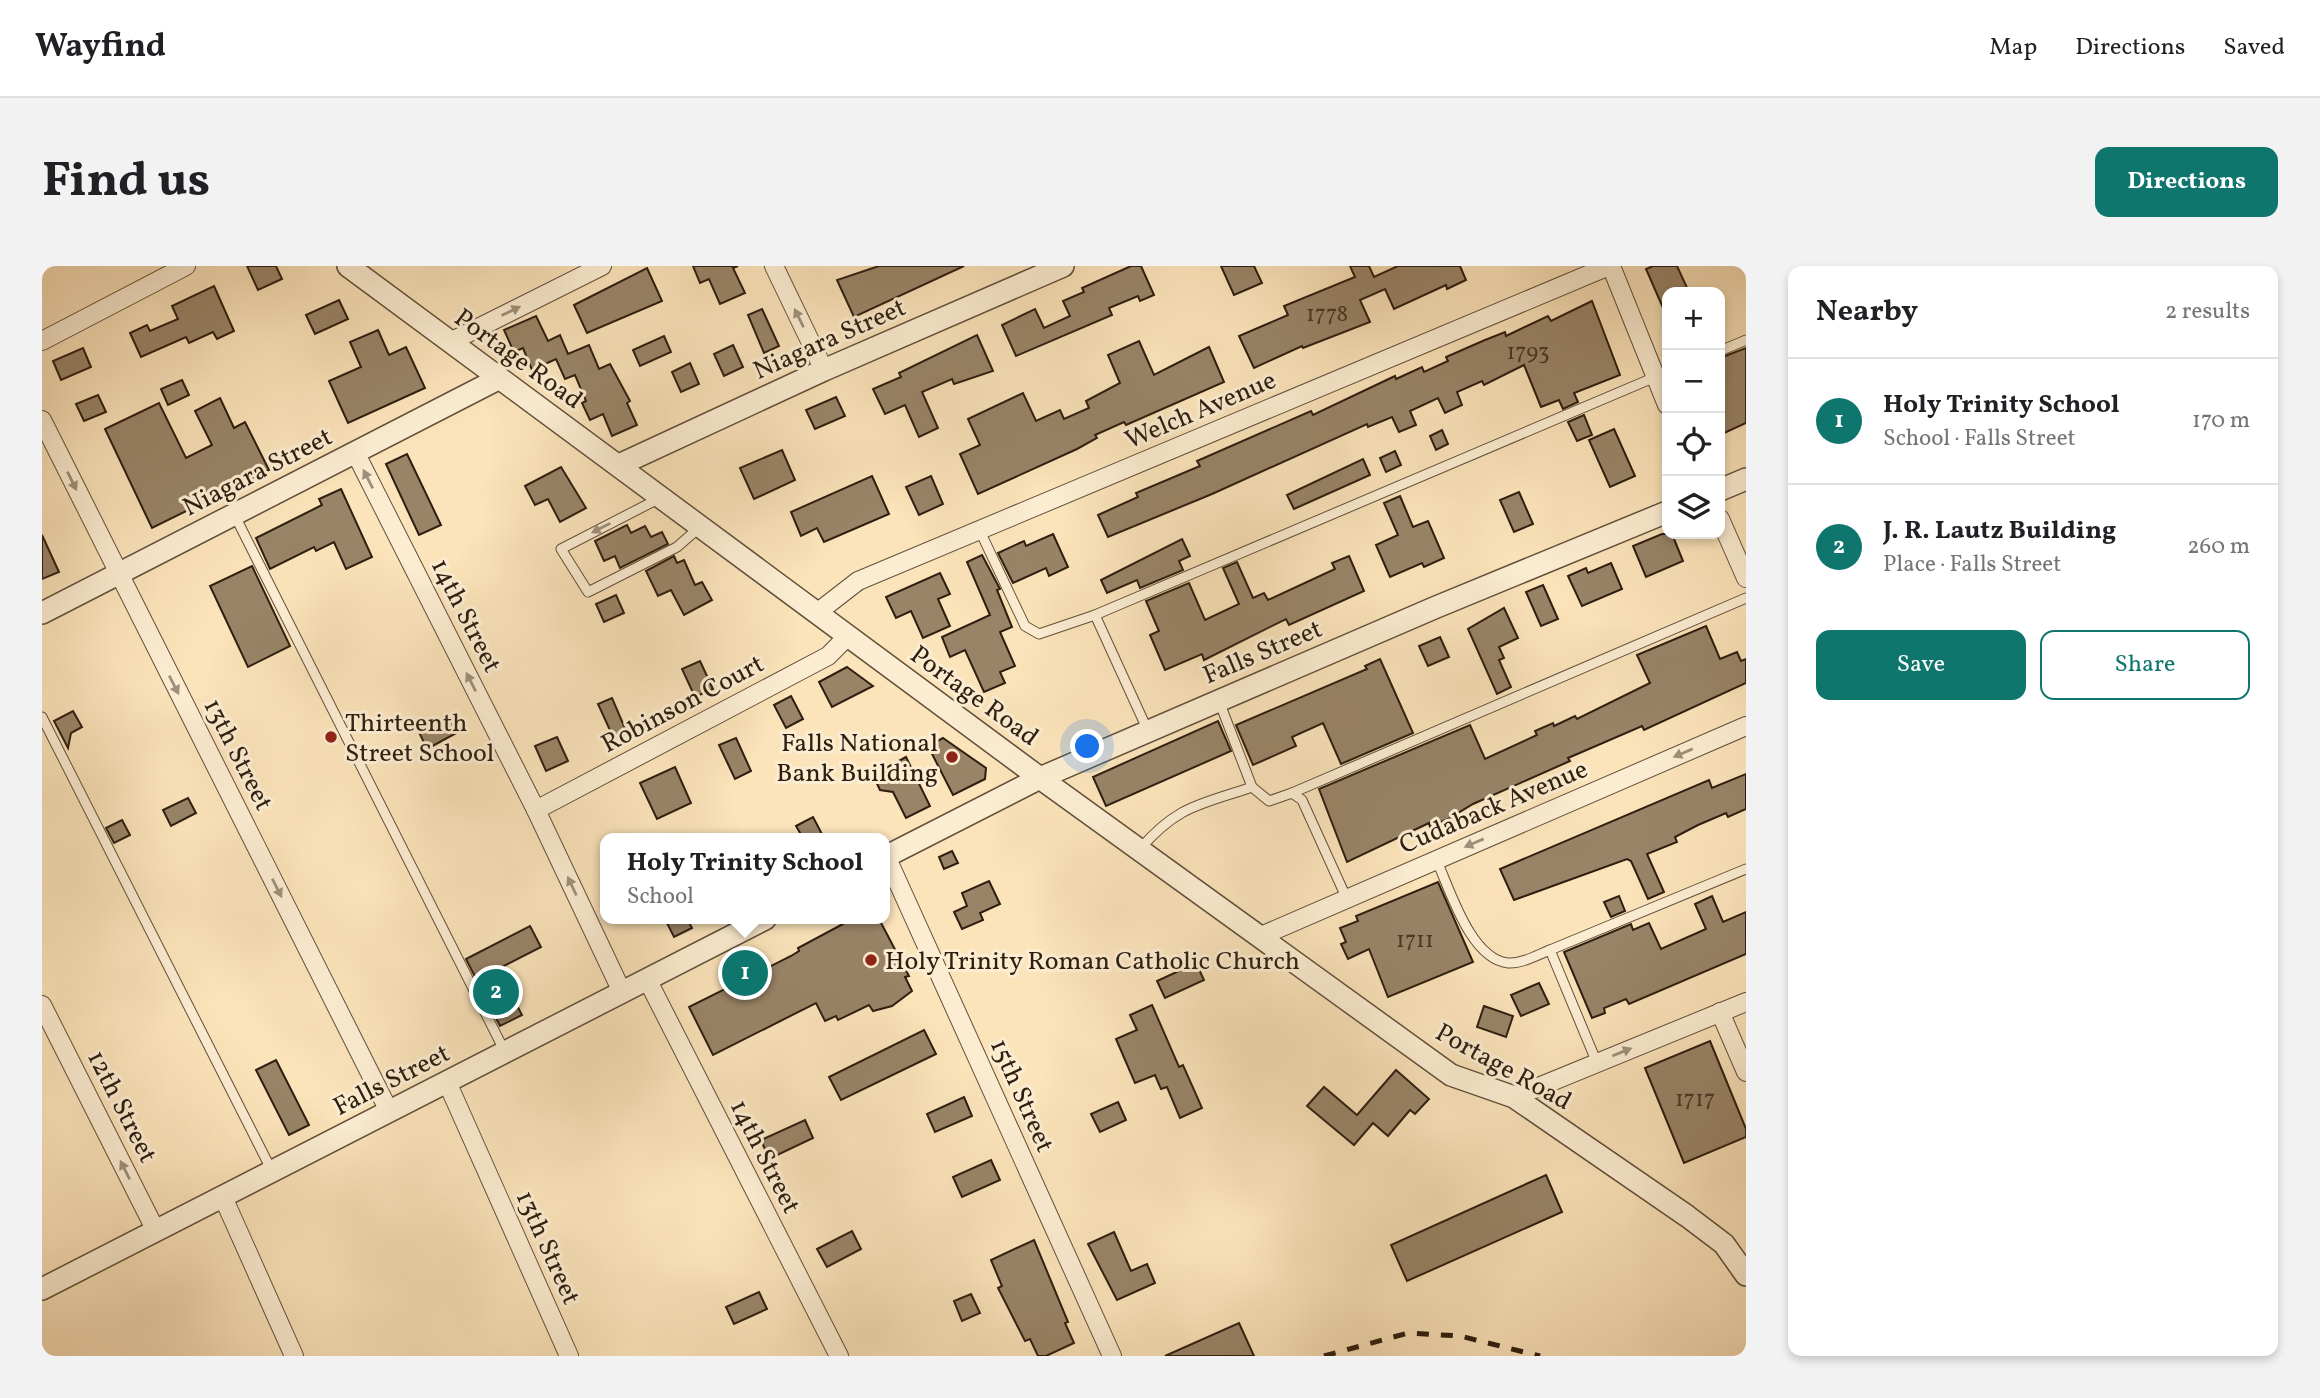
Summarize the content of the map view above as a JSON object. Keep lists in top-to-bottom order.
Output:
{
  "streets": {
    "street": [
      "Niagara Street",
      "Portage Road",
      "Welch Avenue",
      "14th Street",
      "Falls Street",
      "Robinson Court",
      "13th Street",
      "Cudaback Avenue",
      "15th Street",
      "12th Street"
    ]
  },
  "crossings": [
    ["Niagara Street", "Portage Road"],
    ["Niagara Street", "14th Street"],
    ["Niagara Street", "13th Street"],
    ["Portage Road", "Welch Avenue"],
    ["Portage Road", "Falls Street"],
    ["Portage Road", "Robinson Court"],
    ["Portage Road", "Cudaback Avenue"],
    ["14th Street", "Falls Street"],
    ["14th Street", "Robinson Court"],
    ["Falls Street", "13th Street"],
    ["Falls Street", "12th Street"]
  ],
  "one_way": [
    "14th Street",
    "13th Street",
    "Cudaback Avenue",
    "12th Street"
  ],
  "places": ["Thirteenth Street School", "Falls National Bank Building", "Holy Trinity Roman Catholic Church"],
  "house_numbers": [
    "1778",
    "1793",
    "1711",
    "1717"
  ],
  "page": {
    "header": "Wayfind",
    "nav": ["Map", "Directions", "Saved"],
    "buttons": [
      "Directions",
      ["Save", "Share"]
    ],
    "title": "Find us",
    "heading": ["Nearby", "2 results"],
    "map_buttons": ["+", "−"],
    "list": [
      {
        "mark": "1",
        "name": "Holy Trinity School",
        "note": "School · Falls Street",
        "value": "170 m"
      },
      {
        "mark": "2",
        "name": "J. R. Lautz Building",
        "note": "Place · Falls Street",
        "value": "260 m"
      }
    ],
    "popup": ["Holy Trinity School", "School"],
    "pins": ["1", "2"]
  }
}
